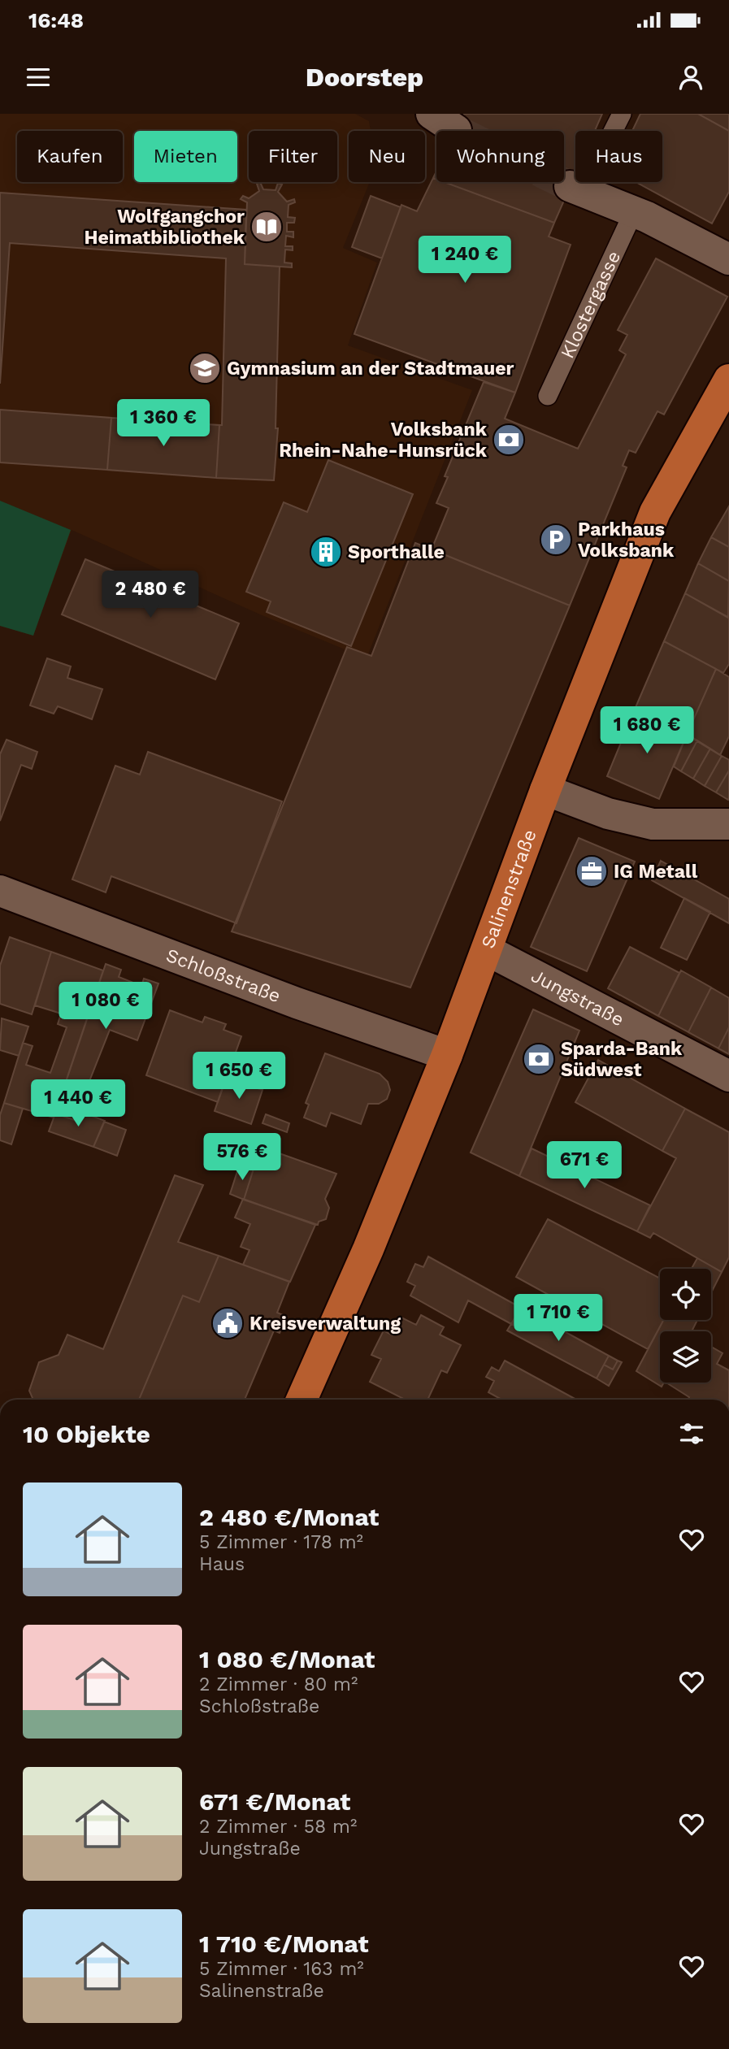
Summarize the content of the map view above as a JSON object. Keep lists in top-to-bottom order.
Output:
{
  "streets": {
    "main road": ["Salinenstraße"],
    "street": ["Schloßstraße", "Jungstraße"],
    "lane": ["Klostergasse"]
  },
  "crossings": [
    ["Salinenstraße", "Schloßstraße"],
    ["Salinenstraße", "Jungstraße"]
  ],
  "places": {
    "library": ["Wolfgangchor Heimatbibliothek"],
    "school or university": ["Gymnasium an der Stadtmauer"],
    "bank": ["Volksbank Rhein-Nahe-Hunsrück", "Sparda-Bank Südwest"],
    "parking": ["Parkhaus Volksbank"],
    "building": ["Sporthalle"],
    "office": ["IG Metall"],
    "public building": ["Kreisverwaltung"]
  },
  "page": {
    "status": "16:48",
    "header": "Doorstep",
    "chip": [
      "Kaufen",
      "Mieten",
      "Filter",
      "Neu",
      "Wohnung",
      "Haus"
    ],
    "price": [
      "1 240 €",
      "1 360 €",
      "2 480 €",
      "1 680 €",
      "1 080 €",
      "1 650 €",
      "1 440 €",
      "576 €",
      "671 €",
      "1 710 €"
    ],
    "heading": "10 Objekte",
    "list": [
      {
        "name": "2 480 €/Monat",
        "note": "5 Zimmer · 178 m² · Haus"
      },
      {
        "name": "1 080 €/Monat",
        "note": "2 Zimmer · 80 m² · Schloßstraße"
      },
      {
        "name": "671 €/Monat",
        "note": "2 Zimmer · 58 m² · Jungstraße"
      },
      {
        "name": "1 710 €/Monat",
        "note": "5 Zimmer · 163 m² · Salinenstraße"
      }
    ]
  }
}
